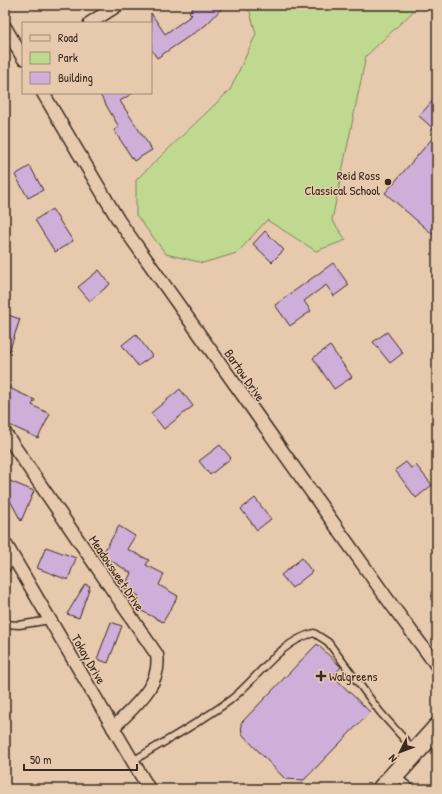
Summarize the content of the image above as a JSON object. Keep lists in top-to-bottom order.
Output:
{
  "streets": {
    "street": ["Bartow Drive", "Meadowsweet Drive", "Tokay Drive"]
  },
  "crossings": [
    ["Meadowsweet Drive", "Tokay Drive"]
  ],
  "places": {
    "other": ["Reid Ross Classical School"],
    "health": ["Walgreens"]
  },
  "legend": ["Road", "Park", "Building"],
  "scale_bar": "50 m",
  "north": "bottom left"
}
